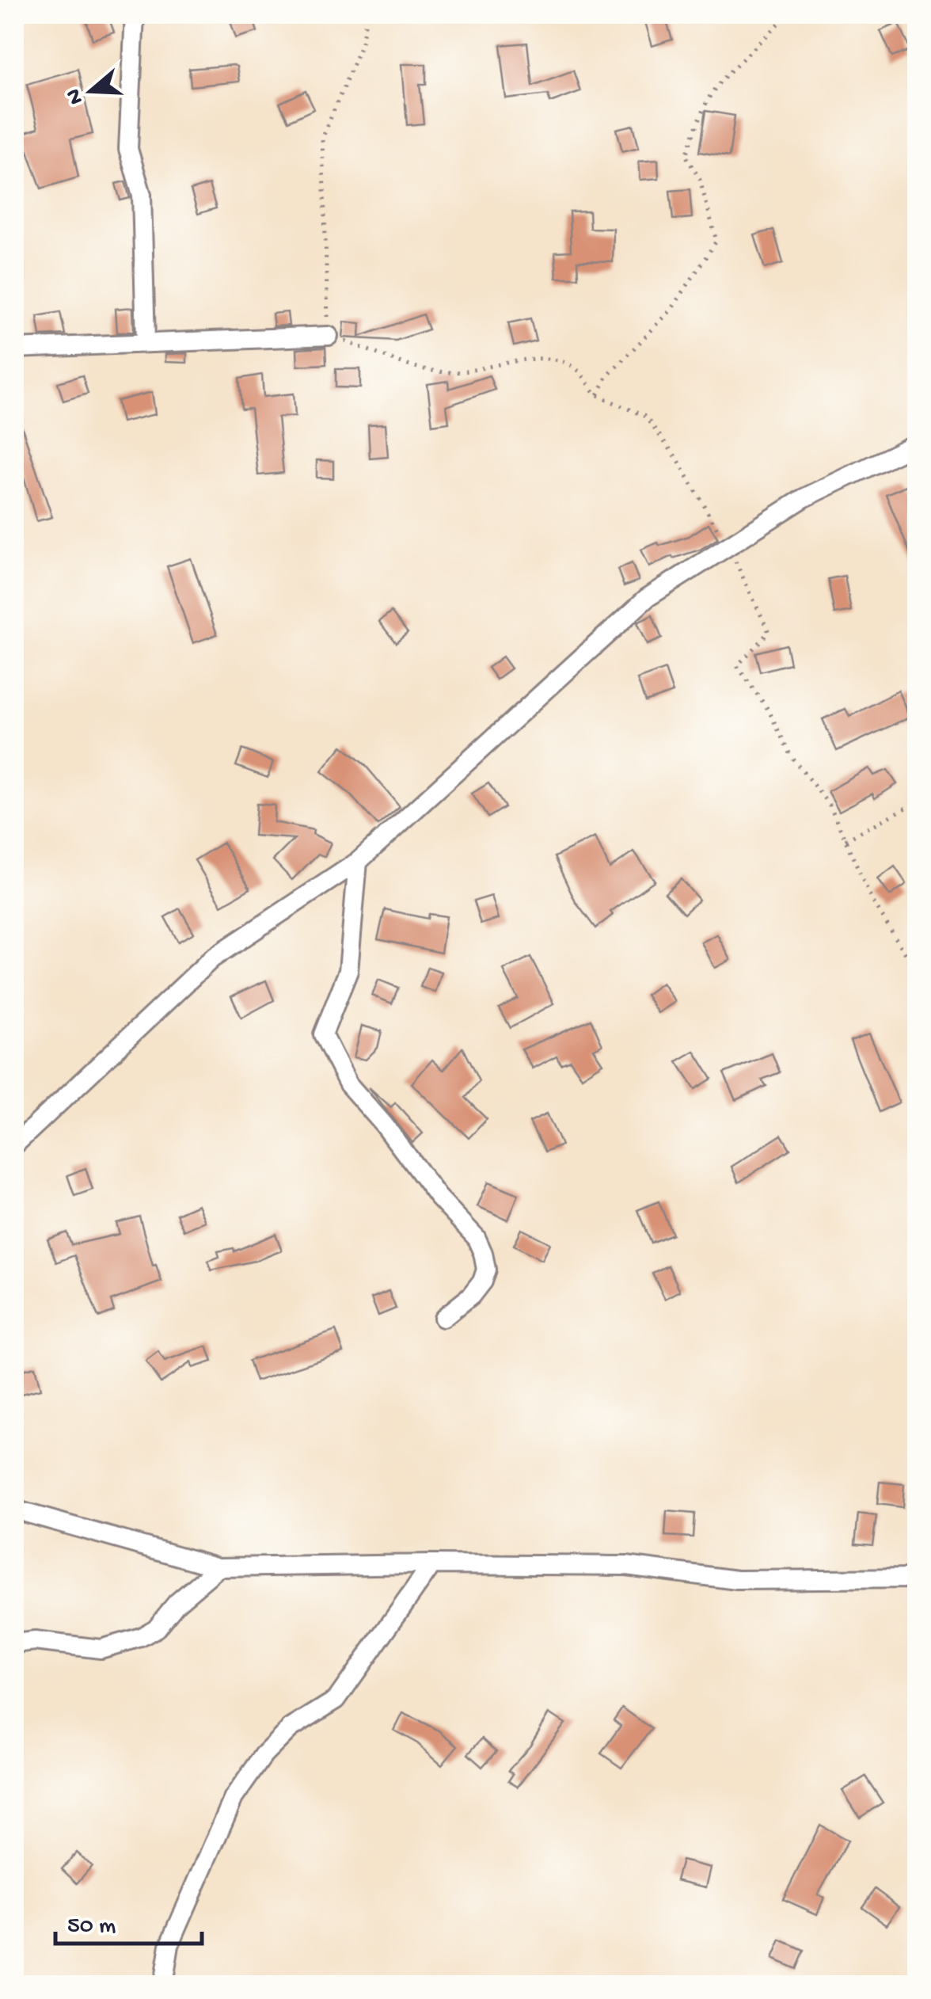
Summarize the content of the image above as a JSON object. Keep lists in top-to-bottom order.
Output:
{
  "scale_bar": "50 m",
  "north": "left"
}
